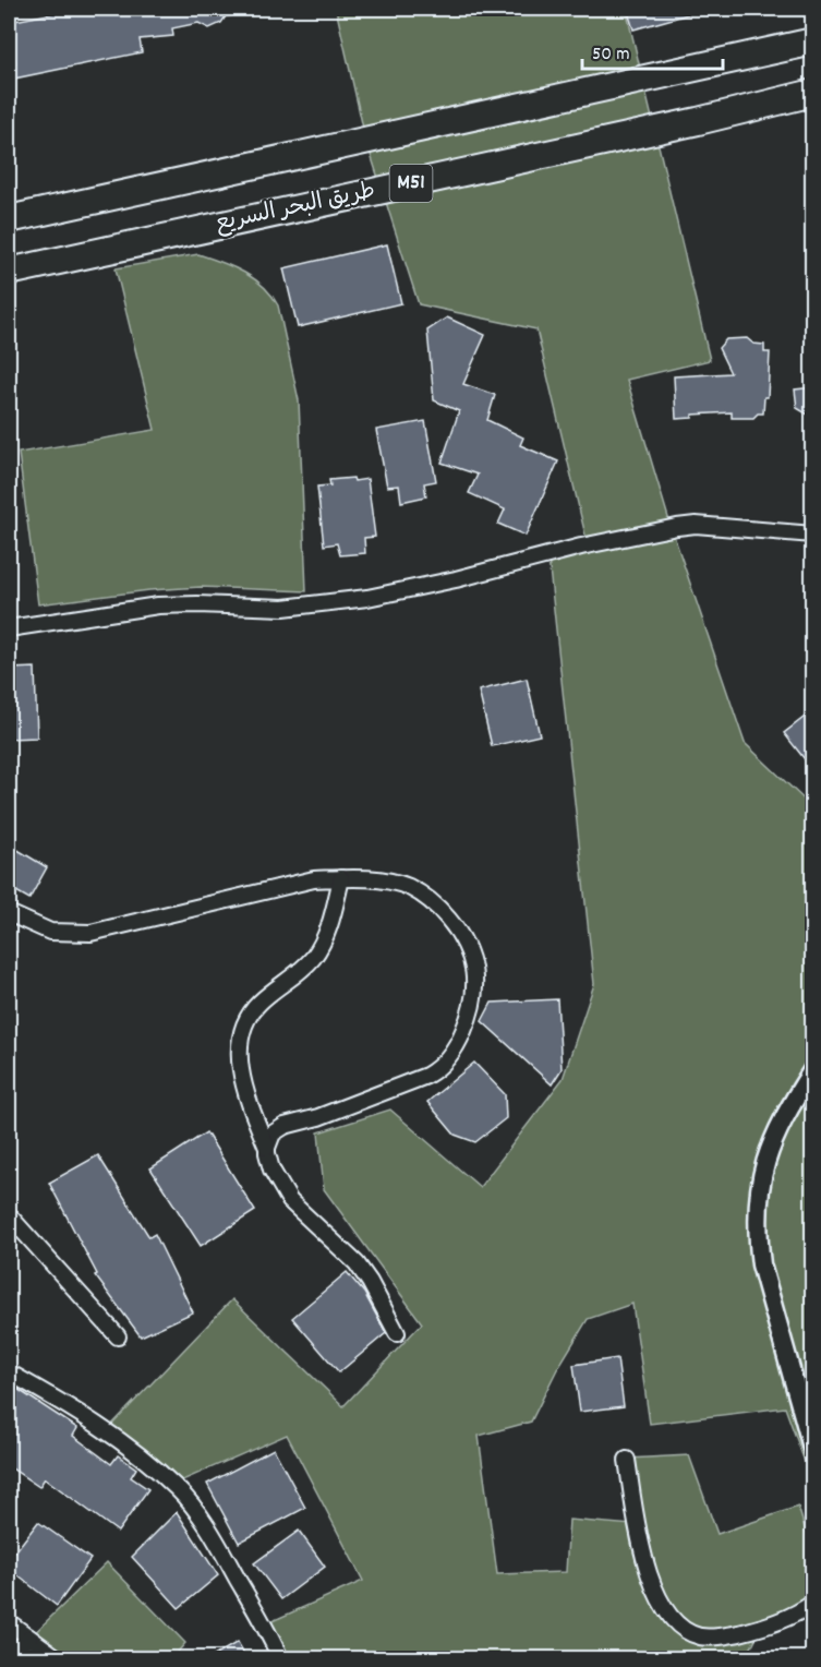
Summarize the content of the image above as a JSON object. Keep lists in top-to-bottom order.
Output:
{
  "streets": {
    "highway": ["M51", "طريق البحر السريع"]
  },
  "scale_bar": "50 m"
}
